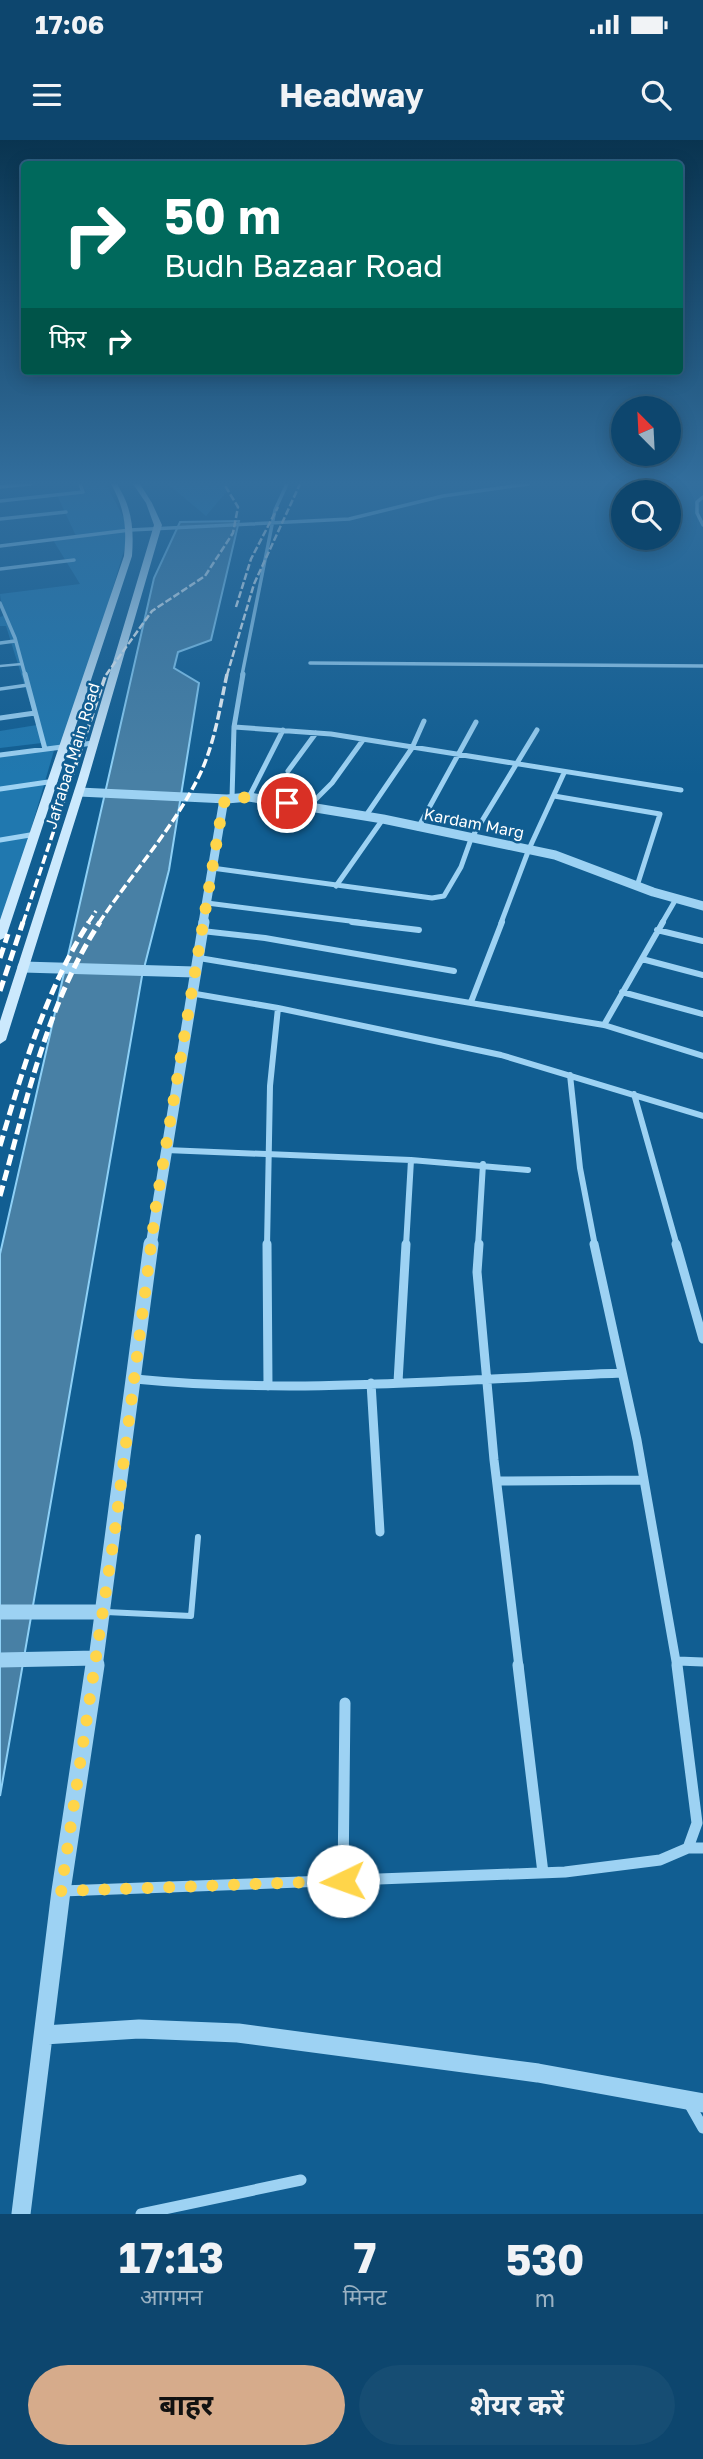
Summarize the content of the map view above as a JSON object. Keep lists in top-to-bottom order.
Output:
{
  "streets": {
    "main road": ["Jafrabad Main Road"],
    "street": ["Kardam Marg"]
  },
  "crossings": [
    ["Jafrabad Main Road", "Kardam Marg"]
  ],
  "north": "top left",
  "page": {
    "status": "17:06",
    "header": "Headway",
    "turn": ["50 m", "Budh Bazaar Road"],
    "then": "फिर",
    "eta": [
      "17:13",
      "आगमन",
      "7",
      "मिनट",
      "530",
      "m"
    ],
    "buttons": ["बाहर", "शेयर करें"]
  }
}
